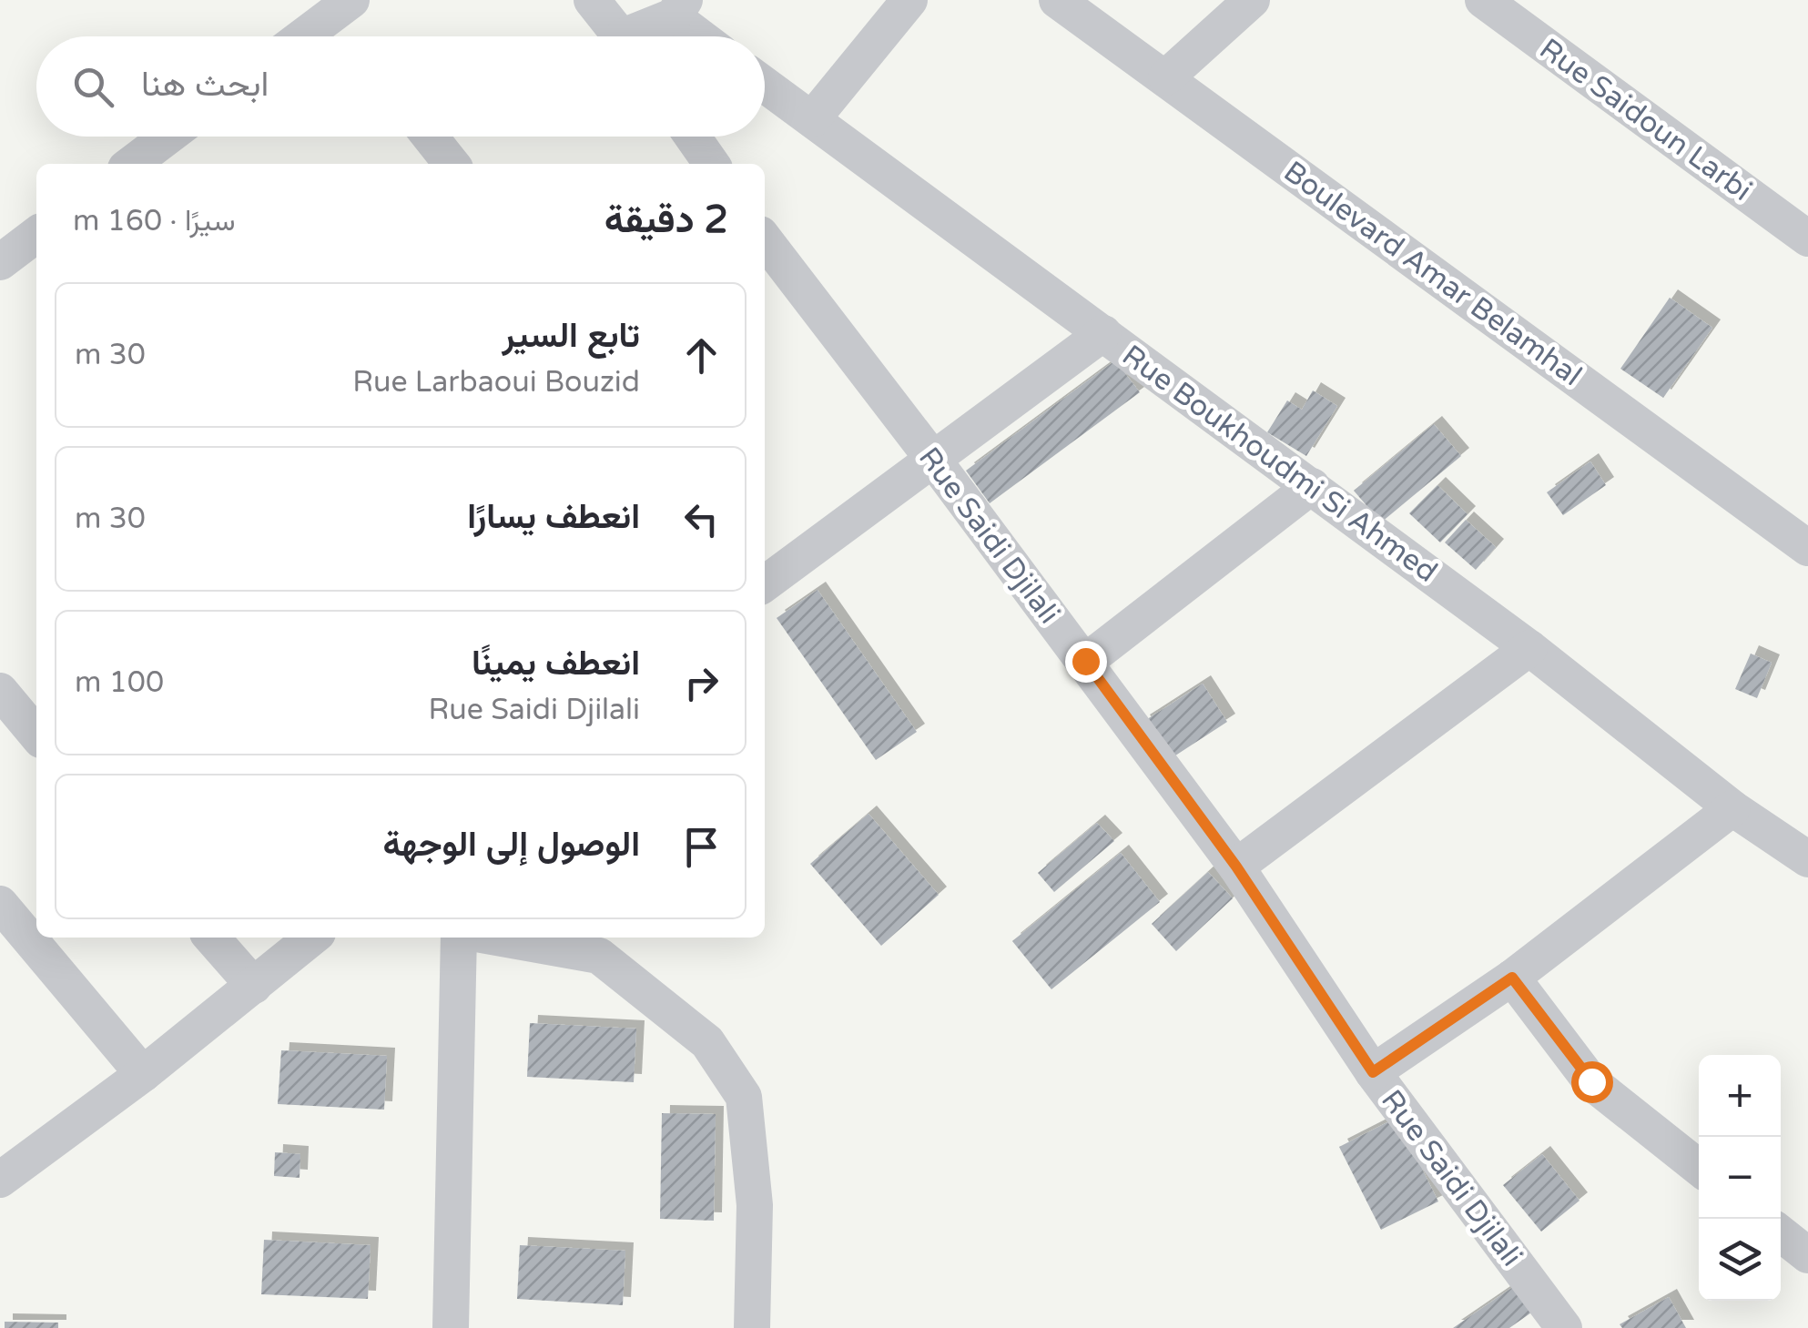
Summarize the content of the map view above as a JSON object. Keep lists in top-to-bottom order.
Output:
{
  "streets": {
    "street": [
      "Rue Saidoun Larbi",
      "Boulevard Amar Belamhal",
      "Rue Boukhoudmi Si Ahmed",
      "Rue Saidi Djilali"
    ]
  },
  "page": {
    "search": "ابحث هنا",
    "heading": ["2 دقيقة", "سيرًا · 160 m"],
    "list": [
      ["تابع السير", "Rue Larbaoui Bouzid", "30 m"],
      ["انعطف يسارًا", "30 m"],
      ["انعطف يمينًا", "Rue Saidi Djilali", "100 m"],
      "الوصول إلى الوجهة"
    ],
    "map_buttons": ["+", "−"]
  }
}
